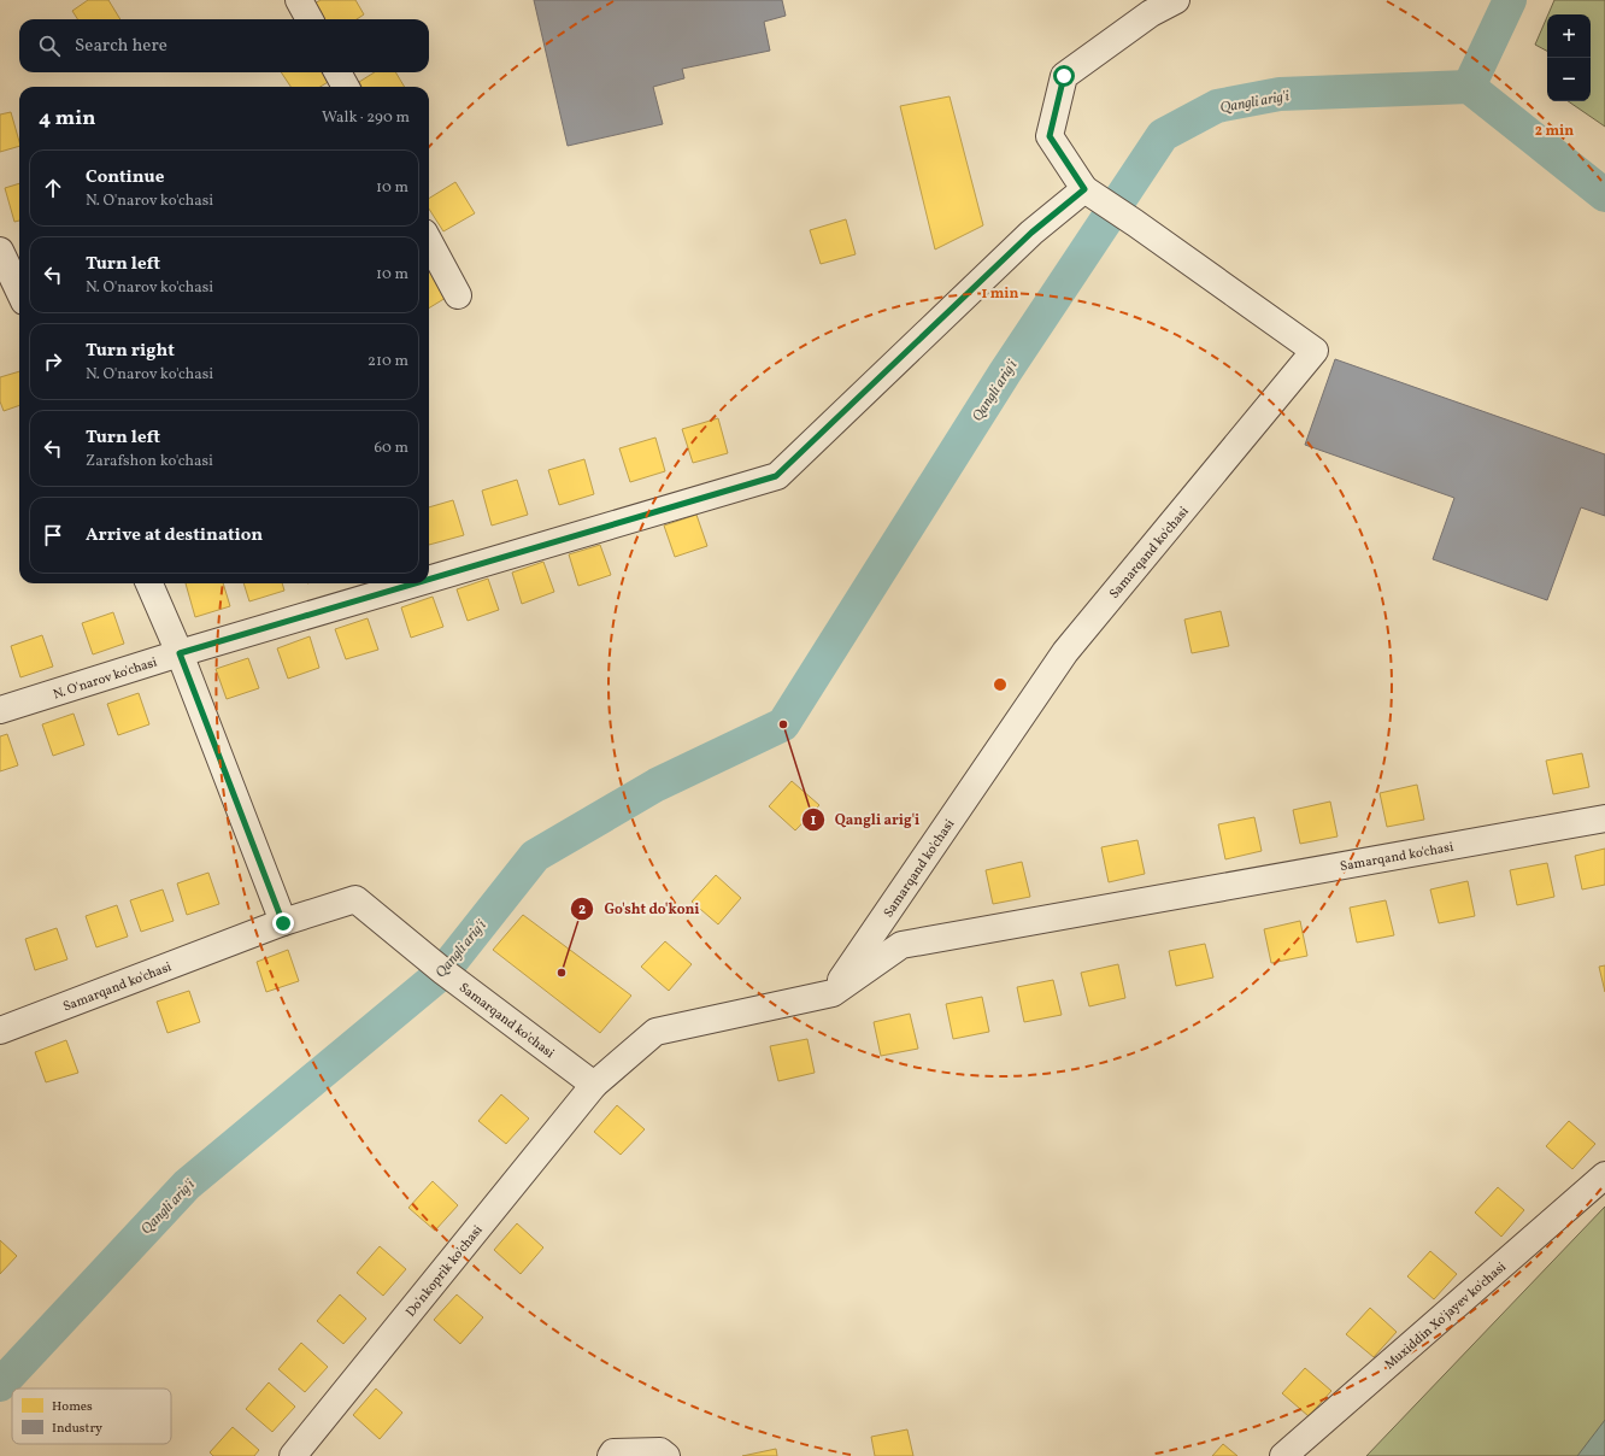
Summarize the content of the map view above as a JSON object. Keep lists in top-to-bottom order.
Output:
{
  "streets": {
    "street": [
      "Samarqand ko'chasi",
      "N. O'narov ko'chasi",
      "Do'nkoprik ko'chasi",
      "Muxiddin Xo'jayev ko'chasi"
    ]
  },
  "crossings": [
    ["Samarqand ko'chasi", "N. O'narov ko'chasi"],
    ["Samarqand ko'chasi", "Do'nkoprik ko'chasi"]
  ],
  "water": ["Qangli arig'i"],
  "places": ["Qangli arig'i", "Go'sht do'koni"],
  "legend": ["Homes", "Industry"],
  "page": {
    "map_buttons": ["+", "−"],
    "search": "Search here",
    "heading": ["4 min", "Walk · 290 m"],
    "list": [
      ["Continue", "N. O'narov ko'chasi", "10 m"],
      ["Turn left", "N. O'narov ko'chasi", "10 m"],
      ["Turn right", "N. O'narov ko'chasi", "210 m"],
      ["Turn left", "Zarafshon ko'chasi", "60 m"],
      "Arrive at destination"
    ]
  },
  "rings": ["2 min", "1 min"]
}
